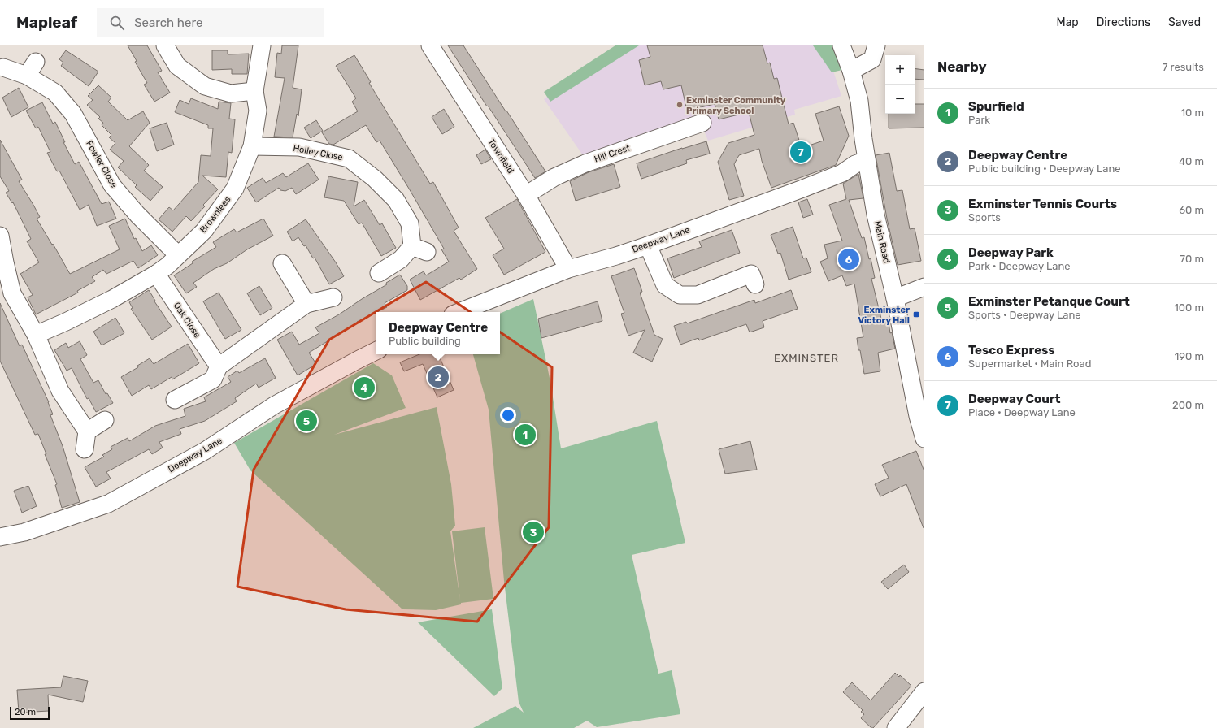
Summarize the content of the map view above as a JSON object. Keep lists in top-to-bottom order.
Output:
{
  "streets": {
    "street": [
      "Holley Close",
      "Hill Crest",
      "Townfield",
      "Fowler Close",
      "Brownlees",
      "Deepway Lane",
      "Main Road",
      "Oak Close"
    ]
  },
  "crossings": [
    ["Holley Close", "Brownlees"],
    ["Hill Crest", "Townfield"],
    ["Townfield", "Deepway Lane"],
    ["Fowler Close", "Brownlees"],
    ["Brownlees", "Oak Close"],
    ["Deepway Lane", "Main Road"]
  ],
  "districts": ["EXMINSTER"],
  "places": {
    "other": ["Exminster Community Primary School"],
    "transit": ["Exminster Victory Hall"]
  },
  "scale_bar": "20 m",
  "page": {
    "header": "Mapleaf",
    "search": "Search here",
    "nav": ["Map", "Directions", "Saved"],
    "heading": ["Nearby", "7 results"],
    "map_buttons": ["+", "−"],
    "list": [
      {
        "mark": "1",
        "name": "Spurfield",
        "note": "Park",
        "value": "10 m"
      },
      {
        "mark": "2",
        "name": "Deepway Centre",
        "note": "Public building · Deepway Lane",
        "value": "40 m"
      },
      {
        "mark": "3",
        "name": "Exminster Tennis Courts",
        "note": "Sports",
        "value": "60 m"
      },
      {
        "mark": "4",
        "name": "Deepway Park",
        "note": "Park · Deepway Lane",
        "value": "70 m"
      },
      {
        "mark": "5",
        "name": "Exminster Petanque Court",
        "note": "Sports · Deepway Lane",
        "value": "100 m"
      },
      {
        "mark": "6",
        "name": "Tesco Express",
        "note": "Supermarket · Main Road",
        "value": "190 m"
      },
      {
        "mark": "7",
        "name": "Deepway Court",
        "note": "Place · Deepway Lane",
        "value": "200 m"
      }
    ],
    "pins": [
      "7",
      "6",
      "2",
      "4",
      "5",
      "1",
      "3"
    ],
    "popup": ["Deepway Centre", "Public building"],
    "scale": "20 m"
  }
}
